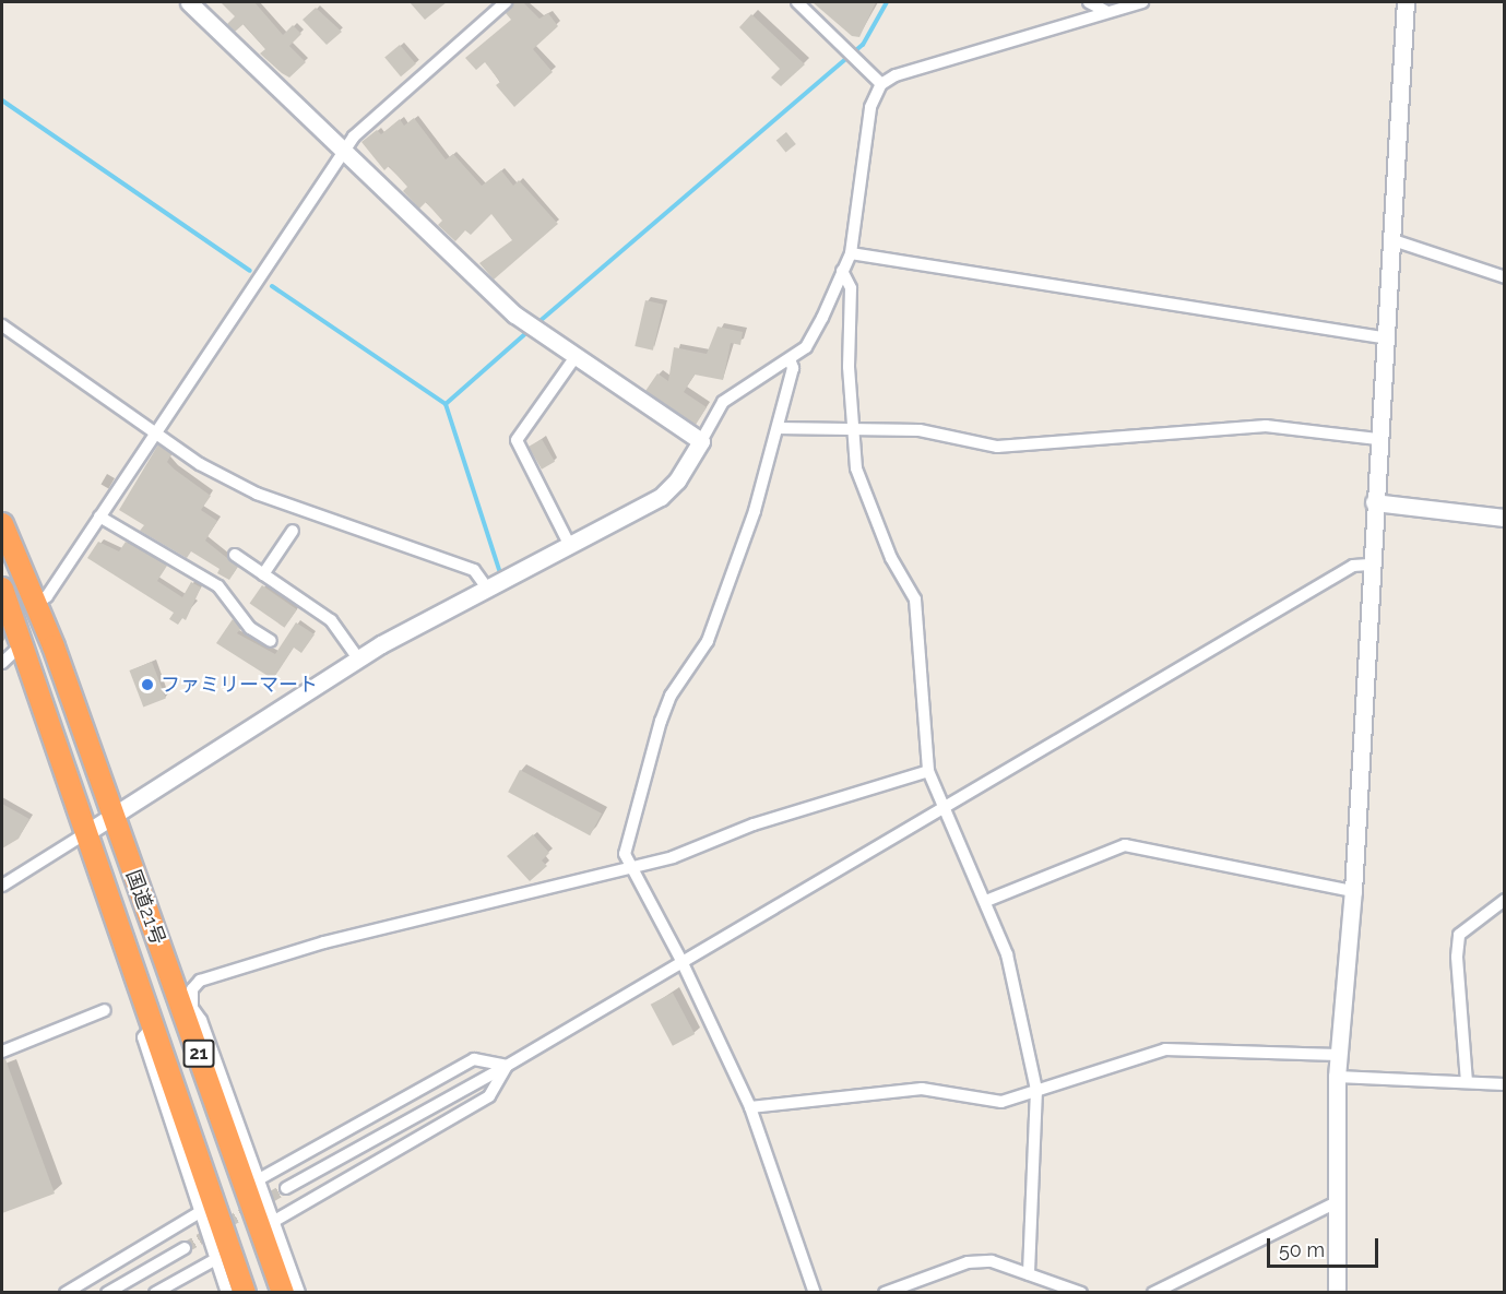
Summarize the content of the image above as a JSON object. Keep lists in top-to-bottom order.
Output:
{
  "streets": {
    "highway": ["国道21号", "21"]
  },
  "places": ["ファミリーマート"],
  "scale_bar": "50 m"
}
